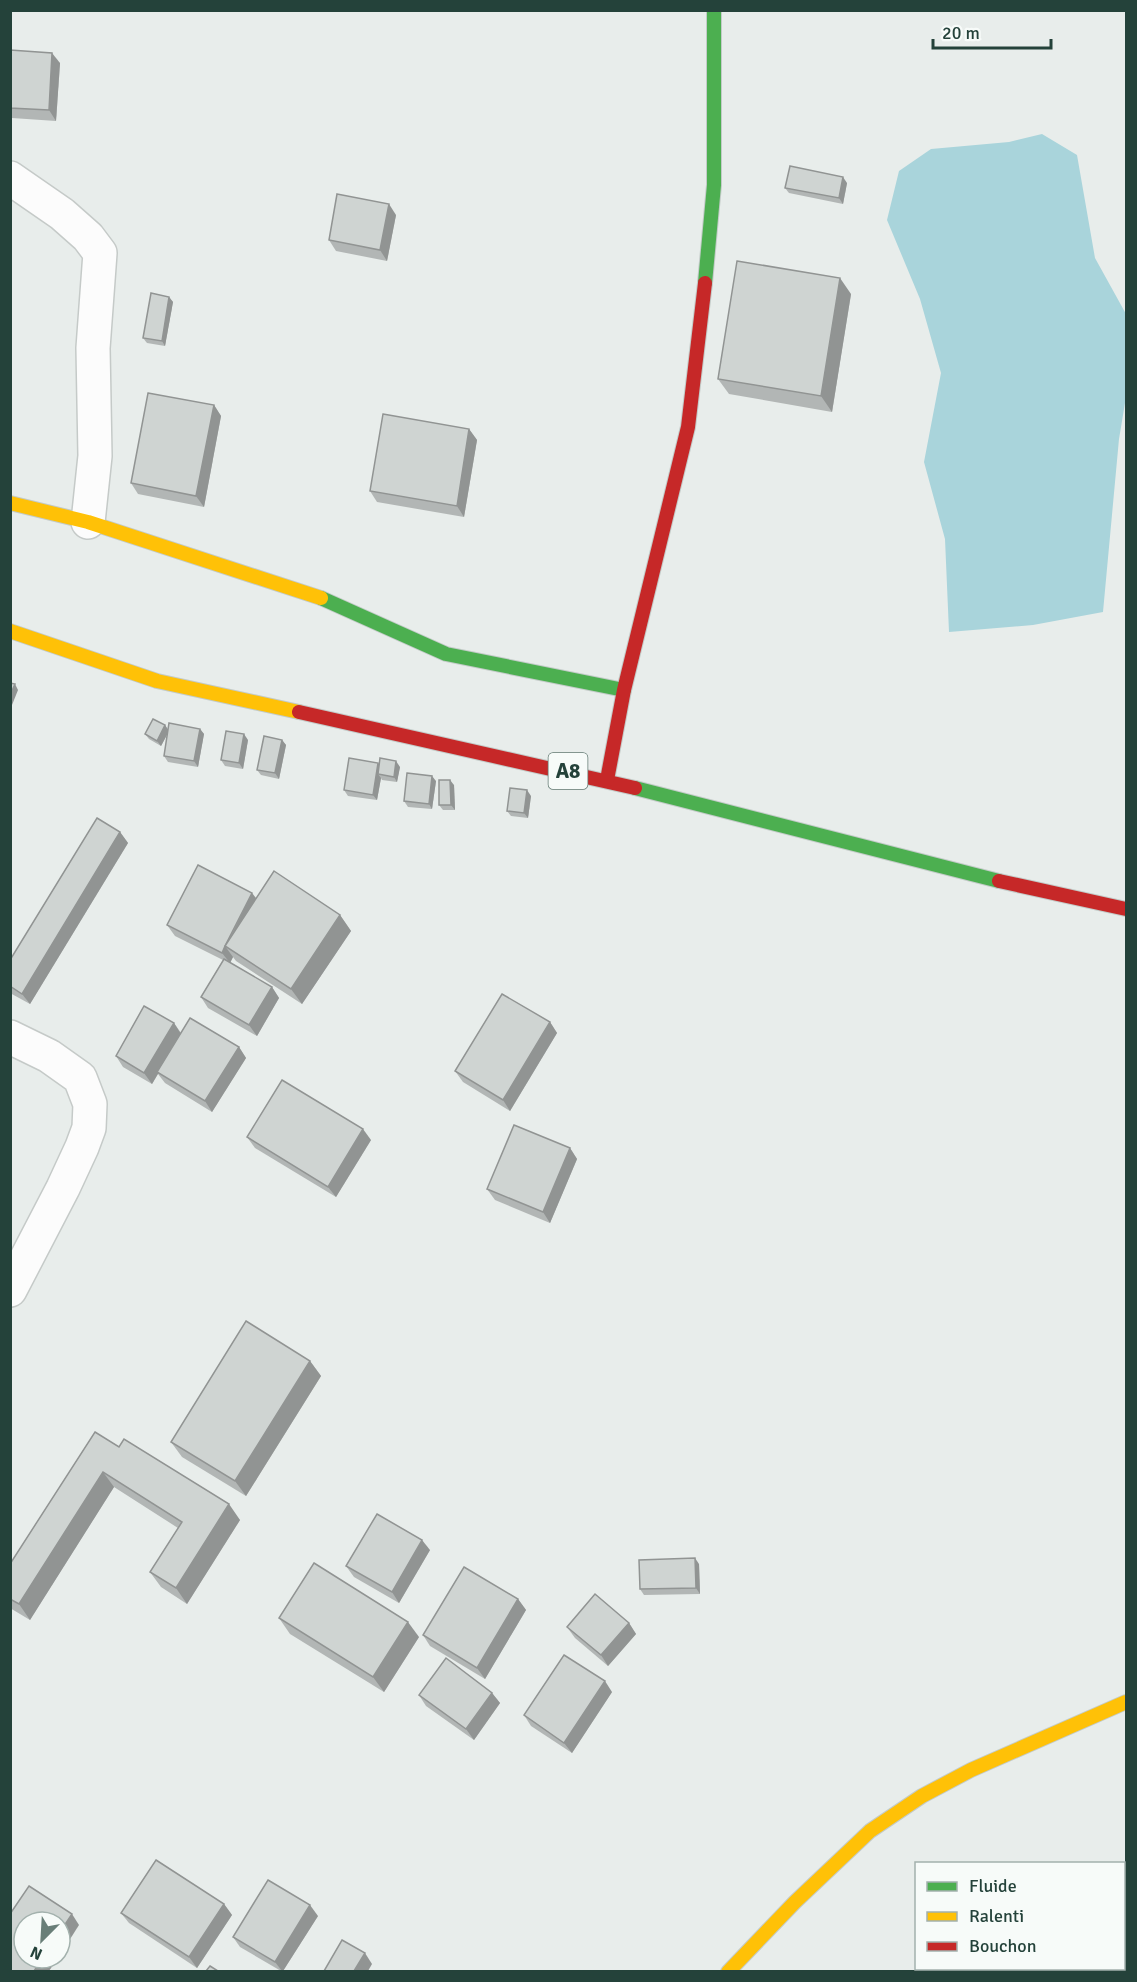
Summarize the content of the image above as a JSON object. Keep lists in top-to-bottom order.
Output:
{
  "streets": {
    "street": ["A8"]
  },
  "legend": ["Fluide", "Ralenti", "Bouchon"],
  "scale_bar": "20 m",
  "north": "bottom left"
}
